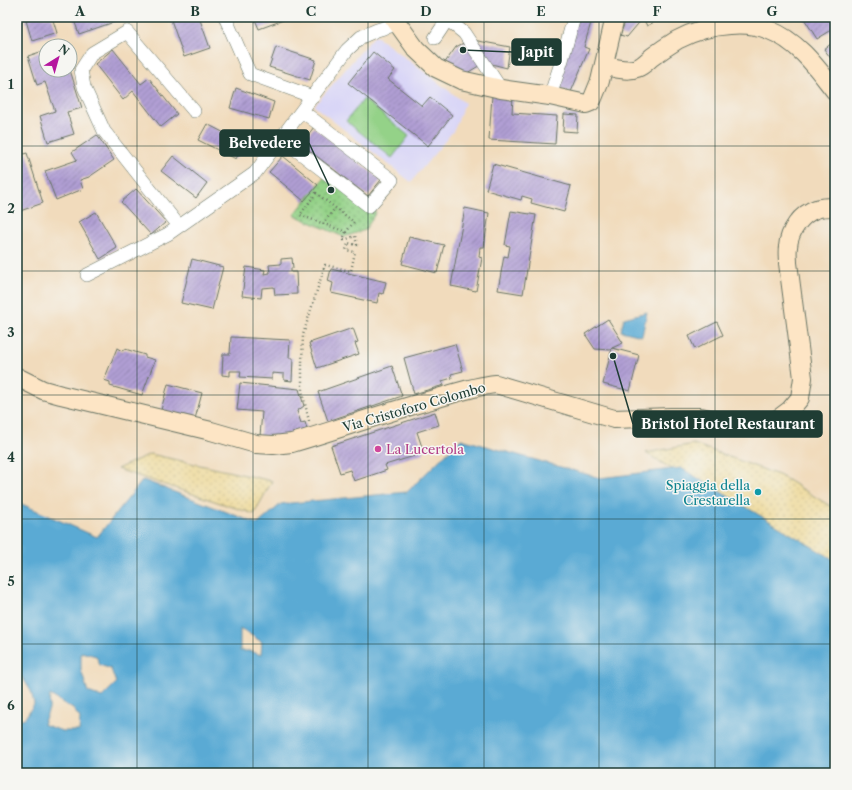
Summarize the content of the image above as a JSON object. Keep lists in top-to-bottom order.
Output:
{
  "streets": {
    "street": ["Via Cristoforo Colombo"]
  },
  "places": [
    "Japit",
    "Belvedere",
    "Bristol Hotel Restaurant",
    "La Lucertola",
    "Spiaggia della Crestarella"
  ],
  "north": "top right",
  "grid": {
    "columns": [
      "A",
      "B",
      "C",
      "D",
      "E",
      "F",
      "G"
    ],
    "rows": [
      "1",
      "2",
      "3",
      "4",
      "5",
      "6"
    ]
  }
}
